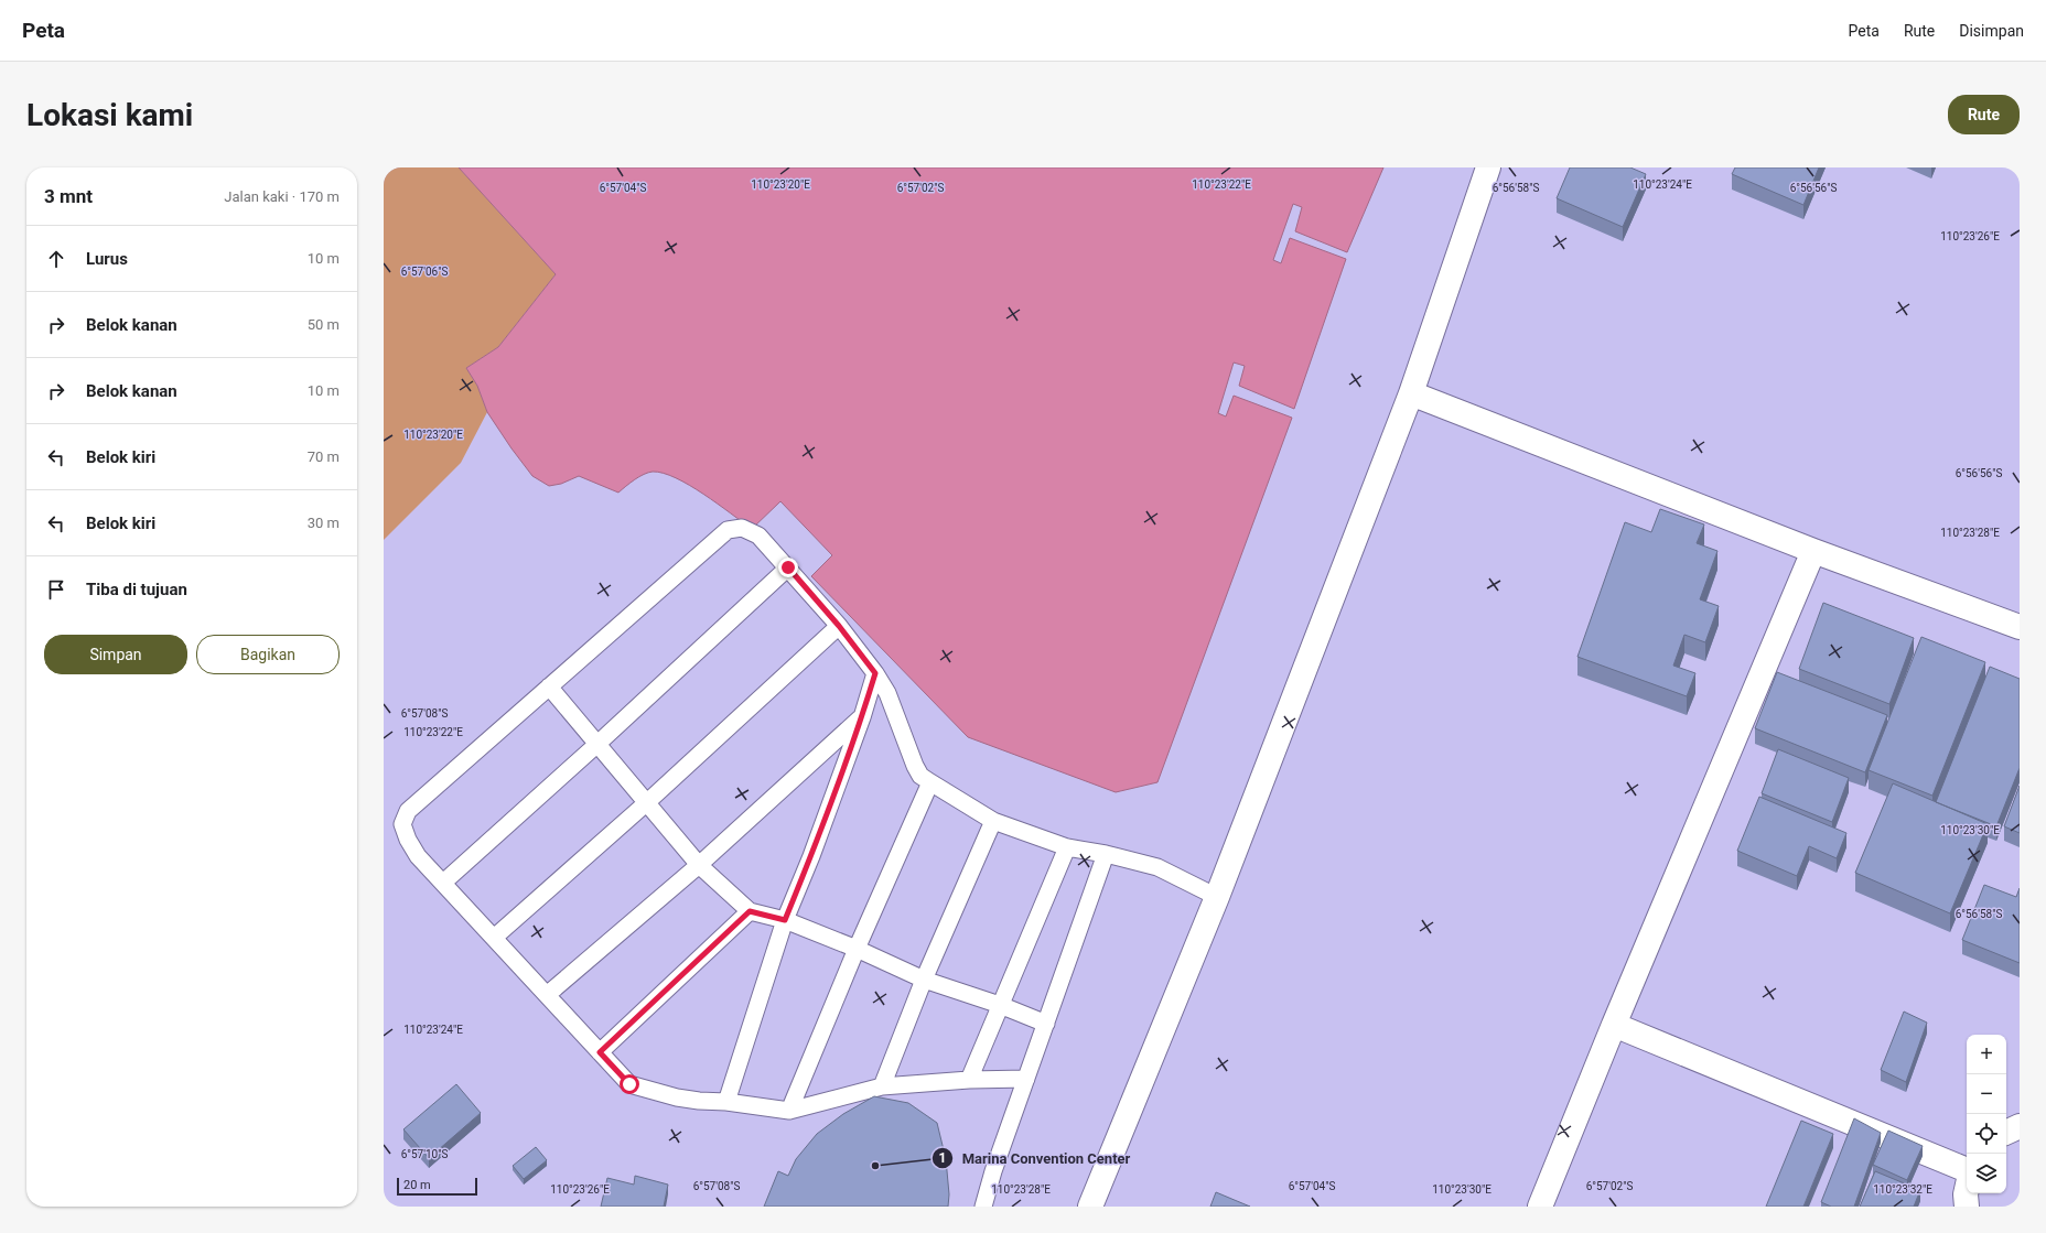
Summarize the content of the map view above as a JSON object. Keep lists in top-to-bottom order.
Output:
{
  "places": ["Marina Convention Center"],
  "scale_bar": "20 m",
  "page": {
    "header": "Peta",
    "nav": ["Peta", "Rute", "Disimpan"],
    "buttons": [
      "Rute",
      ["Simpan", "Bagikan"]
    ],
    "title": "Lokasi kami",
    "heading": ["3 mnt", "Jalan kaki · 170 m"],
    "list": [
      ["Lurus", "10 m"],
      ["Belok kanan", "50 m"],
      ["Belok kanan", "10 m"],
      ["Belok kiri", "70 m"],
      ["Belok kiri", "30 m"],
      "Tiba di tujuan"
    ],
    "map_buttons": ["+", "−"],
    "scale": "20 m"
  },
  "coordinates": [
    "110°23'20\"E",
    "110°23'22\"E",
    "110°23'24\"E",
    "6°57'04\"S",
    "6°57'02\"S",
    "6°56'58\"S",
    "6°56'56\"S",
    "110°23'26\"E",
    "6°57'06\"S",
    "110°23'28\"E",
    "6°57'08\"S",
    "110°23'30\"E",
    "6°57'10\"S",
    "110°23'32\"E"
  ]
}
